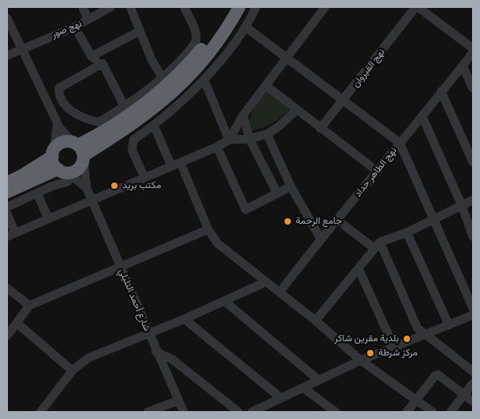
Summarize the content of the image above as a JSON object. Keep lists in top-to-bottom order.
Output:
{
  "streets": {
    "street": [
      "نهج صور",
      "نهج القيروان",
      "نهج الطاهر حداد",
      "شارع أحمد التليلي"
    ]
  },
  "places": [
    "مكتب بريد",
    "جامع الرحمة",
    "بلدية مقرين شاكر",
    "مركز شرطة"
  ]
}
